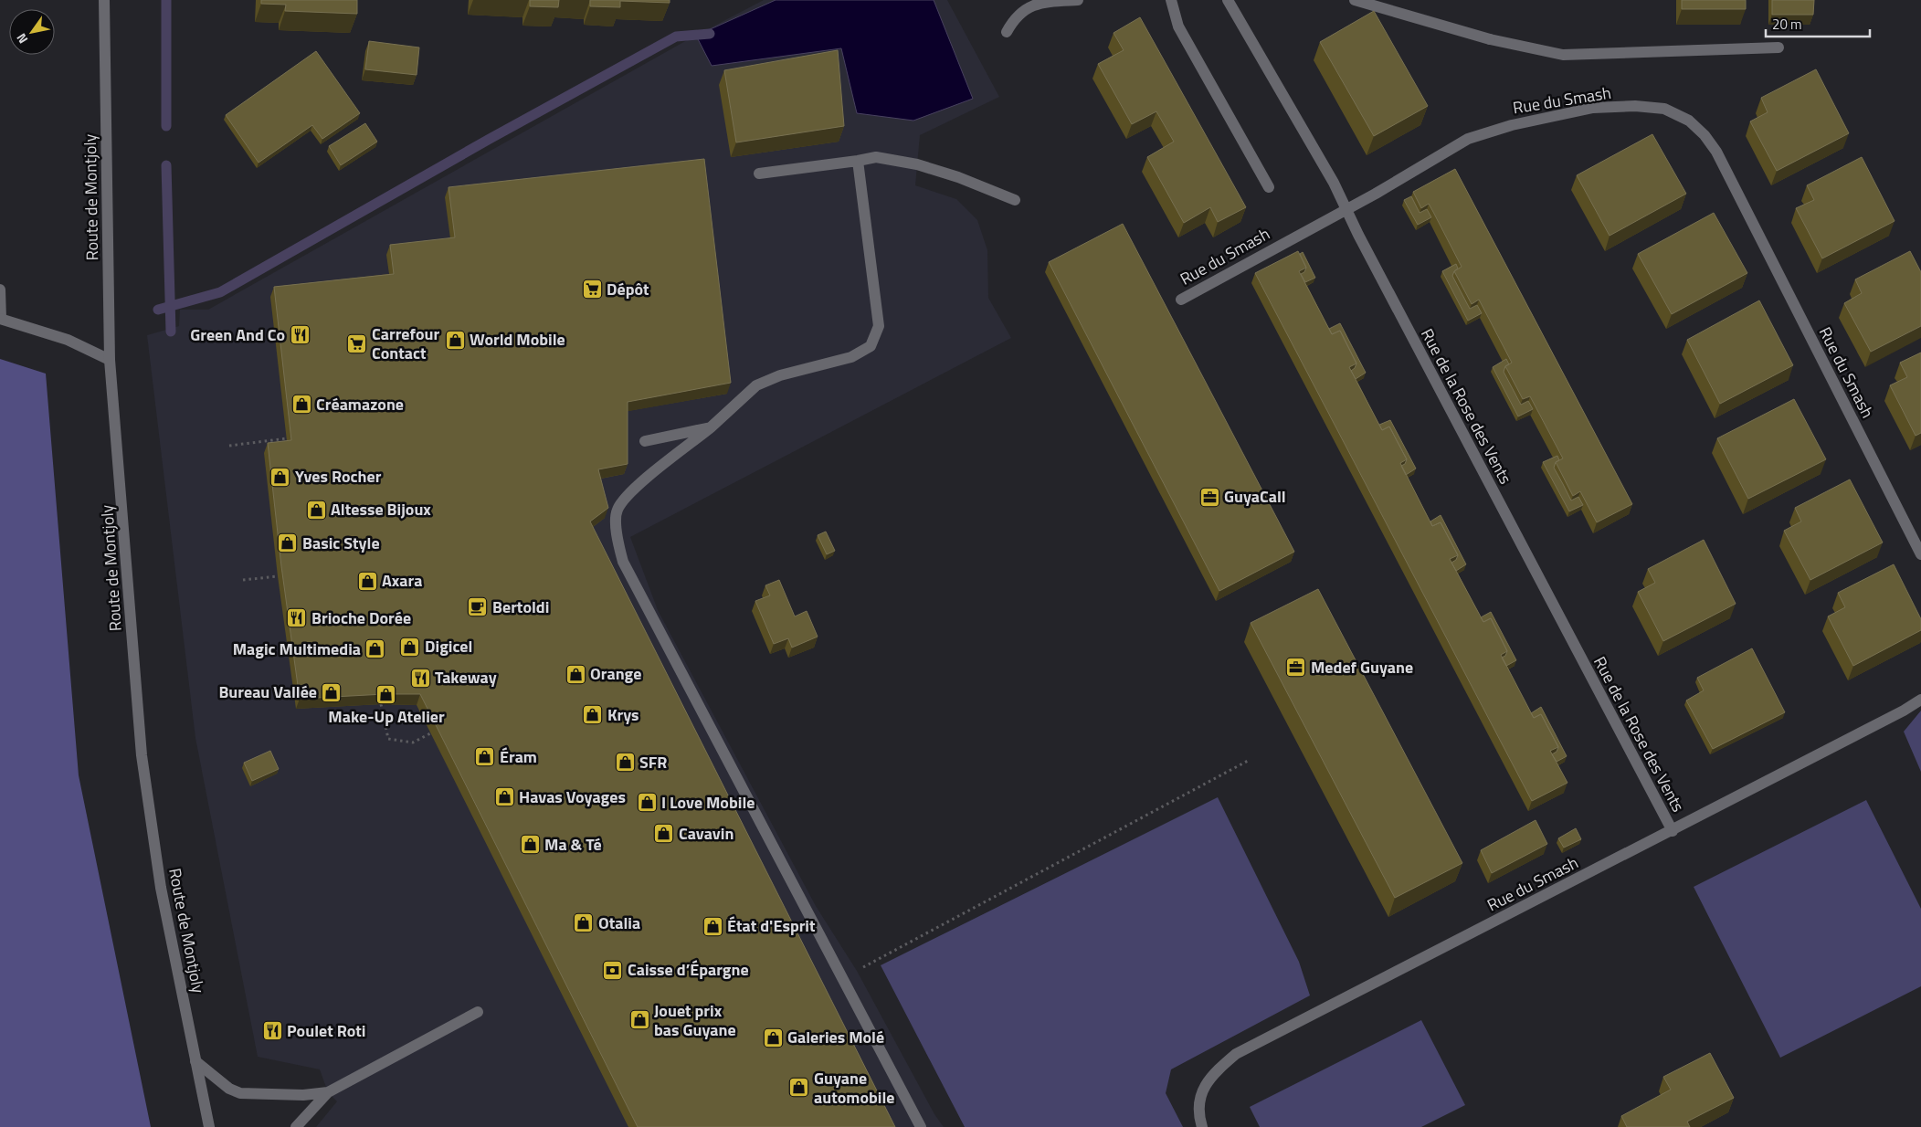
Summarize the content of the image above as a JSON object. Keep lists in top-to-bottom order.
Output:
{
  "streets": {
    "street": ["Rue du Smash", "Route de Montjoly", "Rue de la Rose des Vents"]
  },
  "crossings": [
    ["Rue du Smash", "Rue de la Rose des Vents"]
  ],
  "places": {
    "supermarket": ["Dépôt", "Carrefour Contact"],
    "restaurant": [
      "Green And Co",
      "Brioche Dorée",
      "Takeway",
      "Poulet Roti"
    ],
    "shop": [
      "World Mobile",
      "Créamazone",
      "Yves Rocher",
      "Altesse Bijoux",
      "Basic Style",
      "Axara",
      "Digicel",
      "Magic Multimedia",
      "Orange",
      "Bureau Vallée",
      "Make-Up Atelier",
      "Krys",
      "Éram",
      "SFR",
      "Havas Voyages",
      "I Love Mobile",
      "Cavavin",
      "Ma & Té",
      "Otalia",
      "État d'Esprit",
      "Jouet prix bas Guyane",
      "Galeries Molé",
      "Guyane automobile"
    ],
    "office": ["GuyaCall", "Medef Guyane"],
    "cafe": ["Bertoldi"],
    "bank": ["Caisse d’Épargne"]
  },
  "scale_bar": "20 m",
  "north": "bottom left"
}
